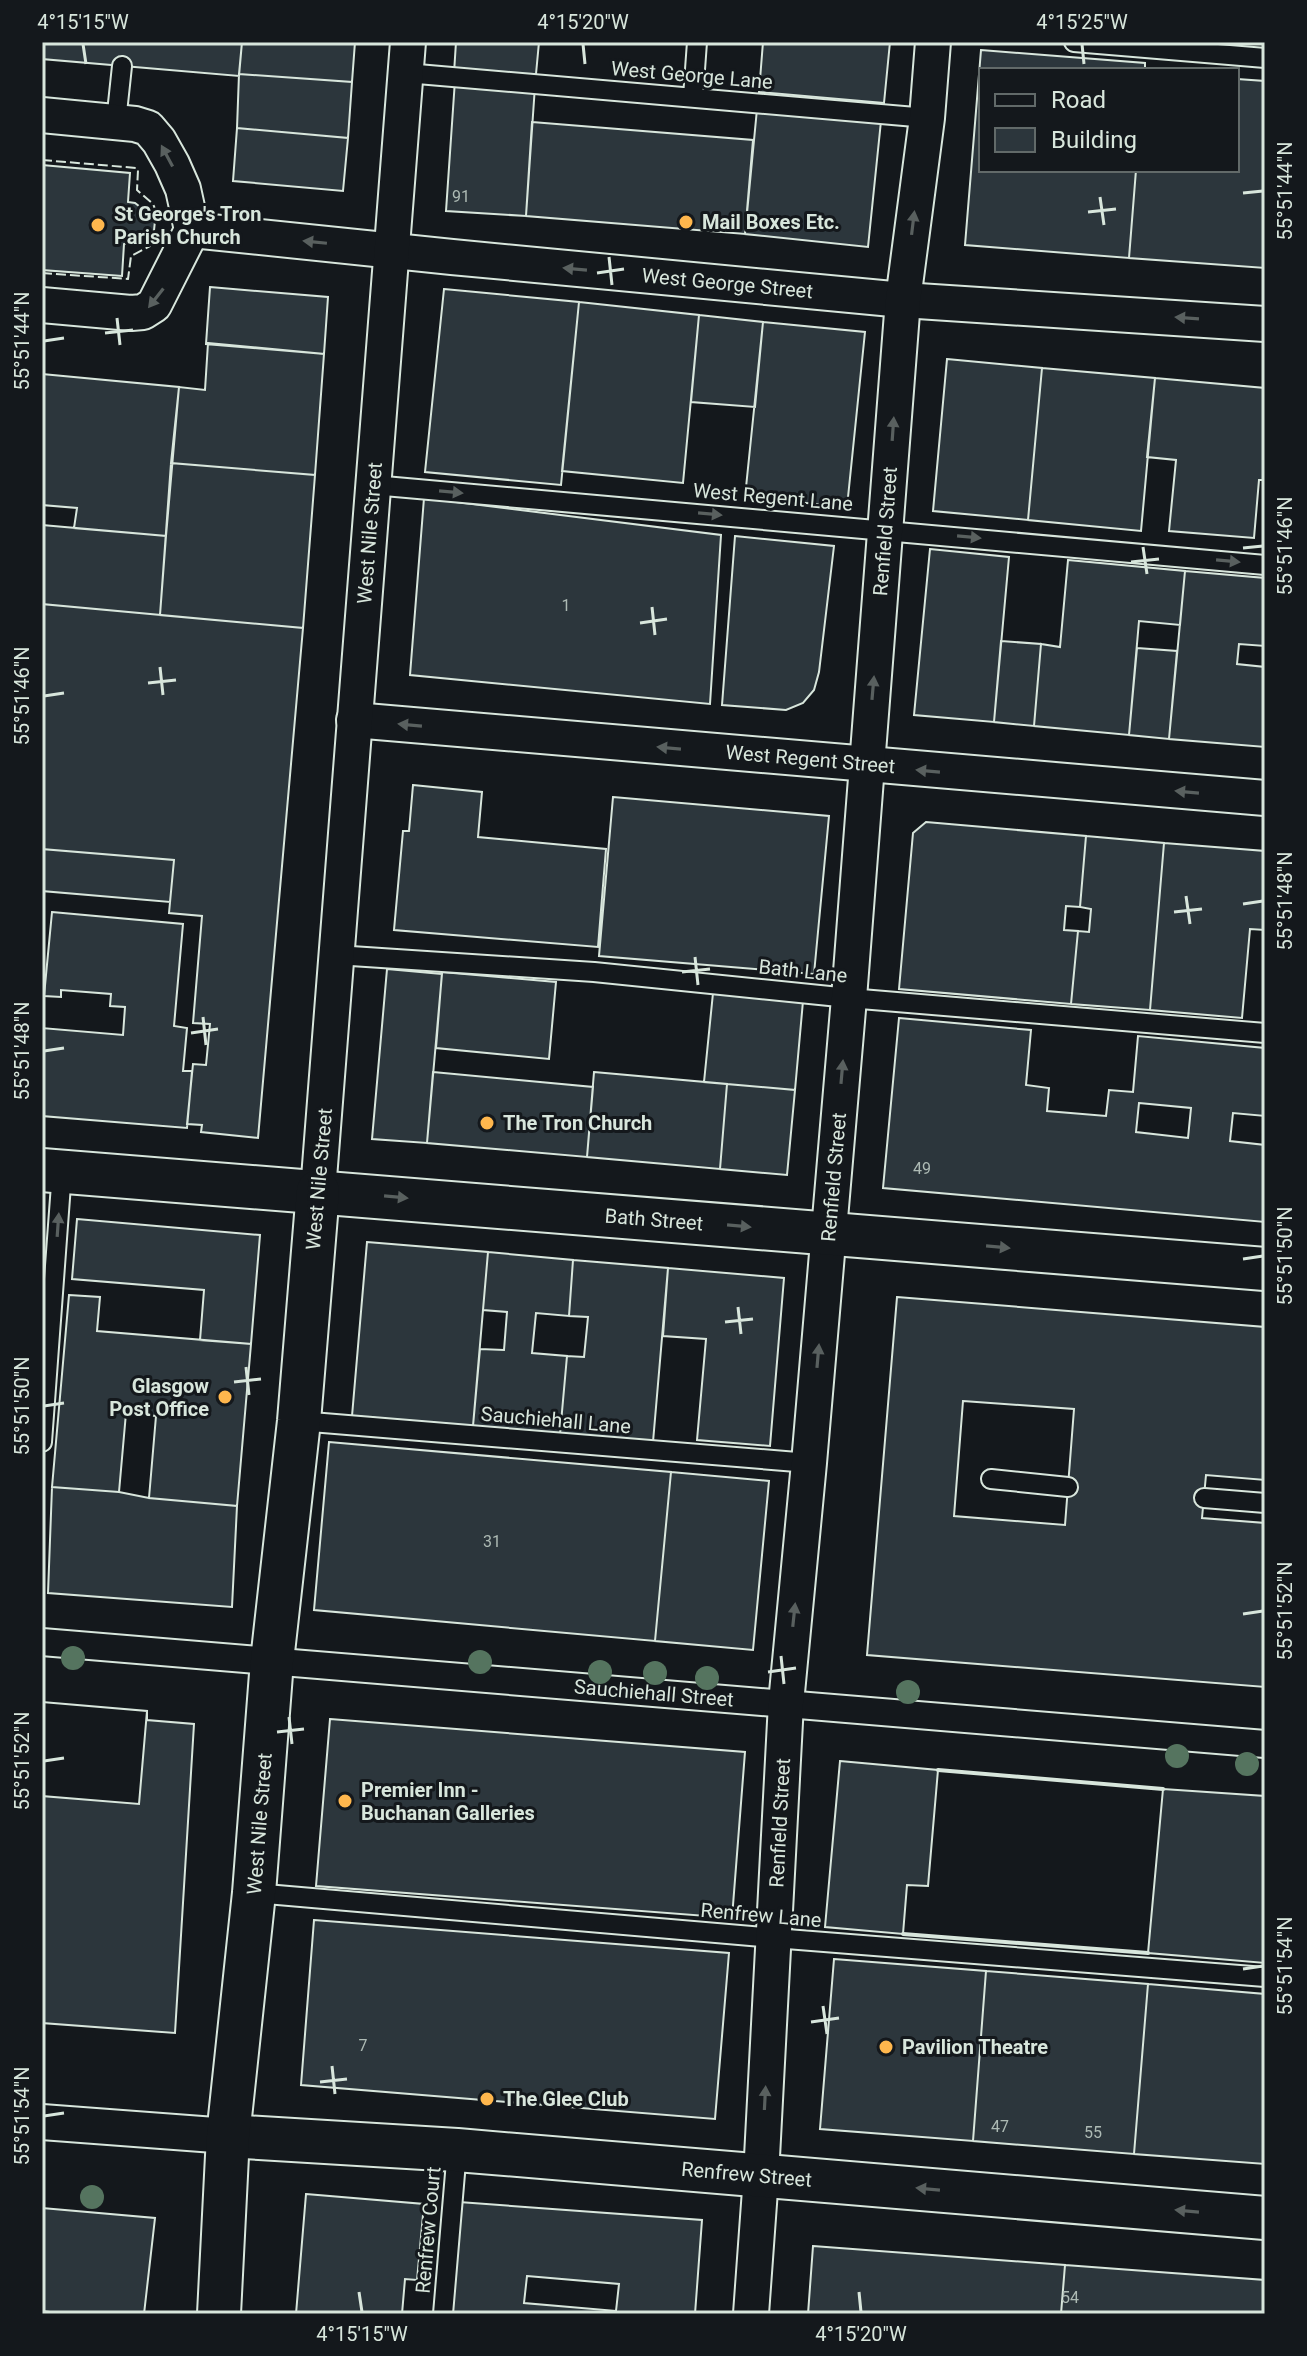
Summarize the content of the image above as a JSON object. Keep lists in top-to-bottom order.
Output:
{
  "streets": {
    "street": [
      "West George Street",
      "Renfield Street",
      "West Nile Street",
      "West Regent Street",
      "Bath Street",
      "Sauchiehall Street",
      "Renfrew Street"
    ],
    "lane": [
      "West George Lane",
      "West Regent Lane",
      "Bath Lane",
      "Sauchiehall Lane",
      "Renfrew Lane",
      "Renfrew Court"
    ]
  },
  "crossings": [
    ["West George Lane", "Renfield Street"],
    ["West George Lane", "West Nile Street"],
    ["West George Street", "Renfield Street"],
    ["West George Street", "West Nile Street"],
    ["West Regent Lane", "Renfield Street"],
    ["West Regent Lane", "West Nile Street"],
    ["Renfield Street", "West Regent Street"],
    ["Renfield Street", "Bath Lane"],
    ["Renfield Street", "Bath Street"],
    ["Renfield Street", "Sauchiehall Lane"],
    ["Renfield Street", "Sauchiehall Street"],
    ["Renfield Street", "Renfrew Lane"],
    ["Renfield Street", "Renfrew Street"],
    ["West Nile Street", "West Regent Street"],
    ["West Nile Street", "Bath Lane"],
    ["West Nile Street", "Bath Street"],
    ["West Nile Street", "Sauchiehall Lane"],
    ["West Nile Street", "Sauchiehall Street"],
    ["West Nile Street", "Renfrew Lane"],
    ["West Nile Street", "Renfrew Street"],
    ["Renfrew Street", "Renfrew Court"]
  ],
  "one_way": [
    "West George Street",
    "West Regent Lane",
    "Renfield Street",
    "West Regent Street",
    "Bath Street",
    "Renfrew Street"
  ],
  "places": [
    "Mail Boxes Etc.",
    "St George's Tron Parish Church",
    "The Tron Church",
    "Glasgow Post Office",
    "Premier Inn - Buchanan Galleries",
    "Pavilion Theatre",
    "The Glee Club"
  ],
  "house_numbers": [
    "91",
    "1",
    "49",
    "31",
    "7",
    "47",
    "55",
    "54"
  ],
  "legend": ["Road", "Building"],
  "coordinates": [
    "4°15'15\"W",
    "4°15'20\"W",
    "4°15'25\"W",
    "55°51'44\"N",
    "55°51'46\"N",
    "55°51'48\"N",
    "55°51'50\"N",
    "55°51'52\"N",
    "55°51'54\"N"
  ]
}
